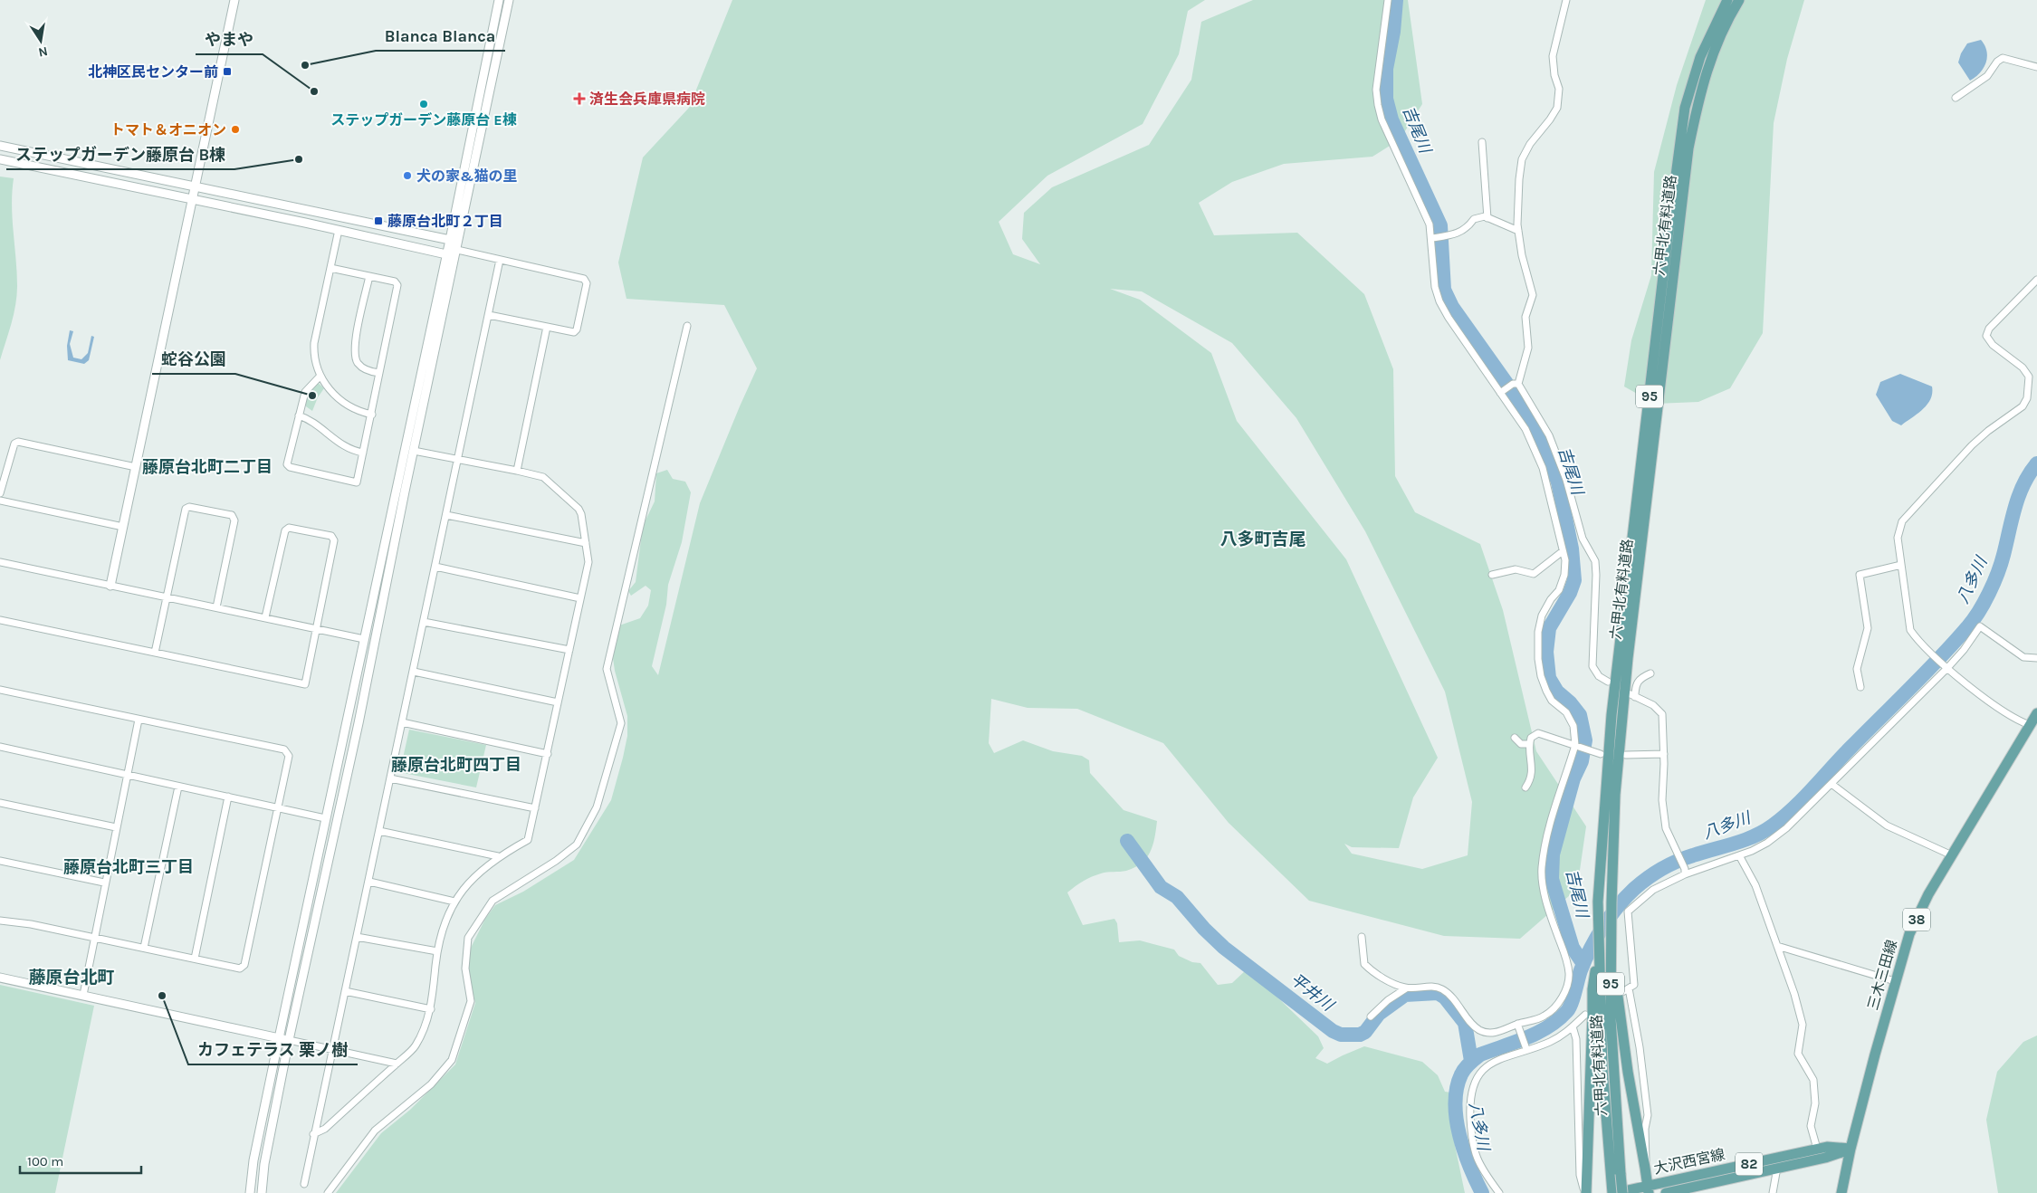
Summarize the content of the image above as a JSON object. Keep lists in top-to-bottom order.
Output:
{
  "streets": {
    "main road": [
      "六甲北有料道路",
      "95",
      "38",
      "三木三田線",
      "大沢西宮線",
      "82"
    ]
  },
  "crossings": [
    ["六甲北有料道路", "大沢西宮線"],
    ["三木三田線", "大沢西宮線"]
  ],
  "districts": [
    "藤原台北町二丁目",
    "八多町吉尾",
    "藤原台北町四丁目",
    "藤原台北町三丁目",
    "藤原台北町"
  ],
  "water": ["吉尾川", "八多川", "平井川"],
  "places": {
    "other": [
      "Blanca Blanca",
      "やまや",
      "ステップガーデン藤原台 E棟",
      "トマト＆オニオン",
      "ステップガーデン藤原台 B棟",
      "犬の家&猫の里",
      "蛇谷公園",
      "カフェテラス 栗ノ樹"
    ],
    "transit": ["北神区民センター前", "藤原台北町２丁目"],
    "health": ["済生会兵庫県病院"]
  },
  "scale_bar": "100 m",
  "north": "bottom"
}
